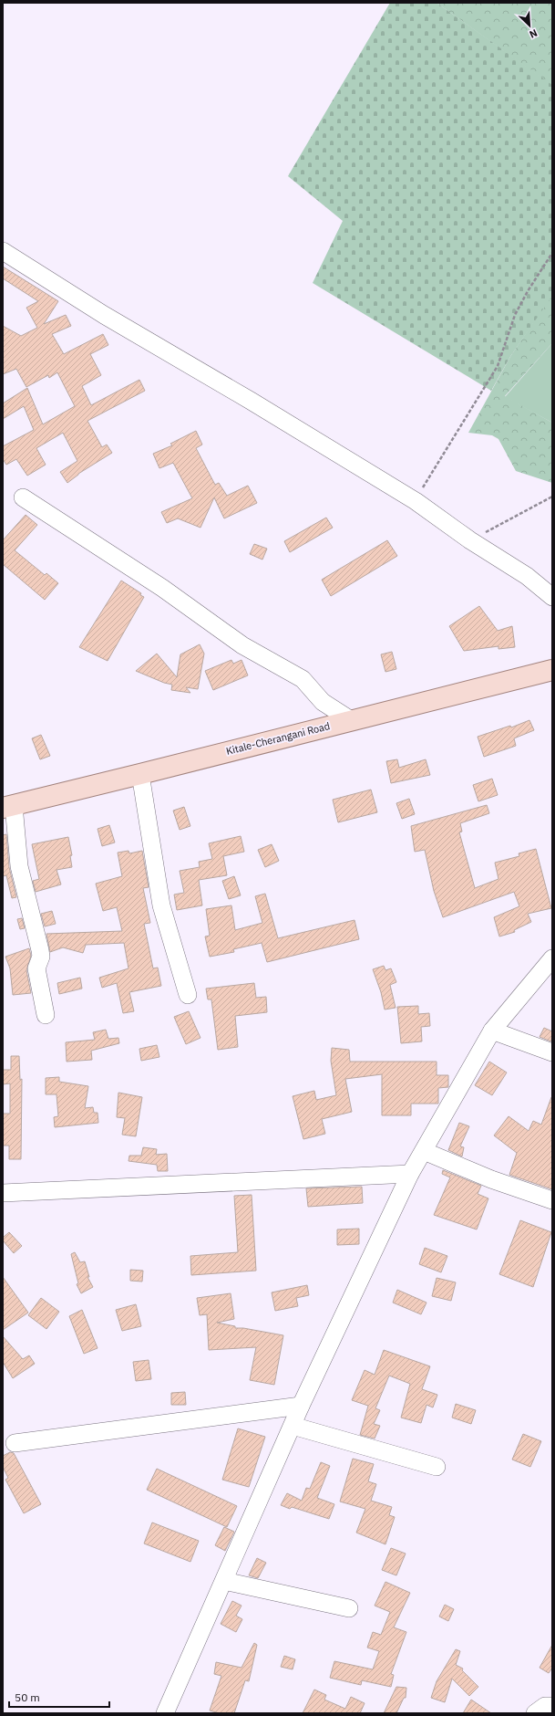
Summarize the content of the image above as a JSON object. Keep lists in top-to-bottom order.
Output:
{
  "streets": {
    "main road": ["Kitale-Cherangani Road"]
  },
  "scale_bar": "50 m",
  "north": "bottom right"
}
